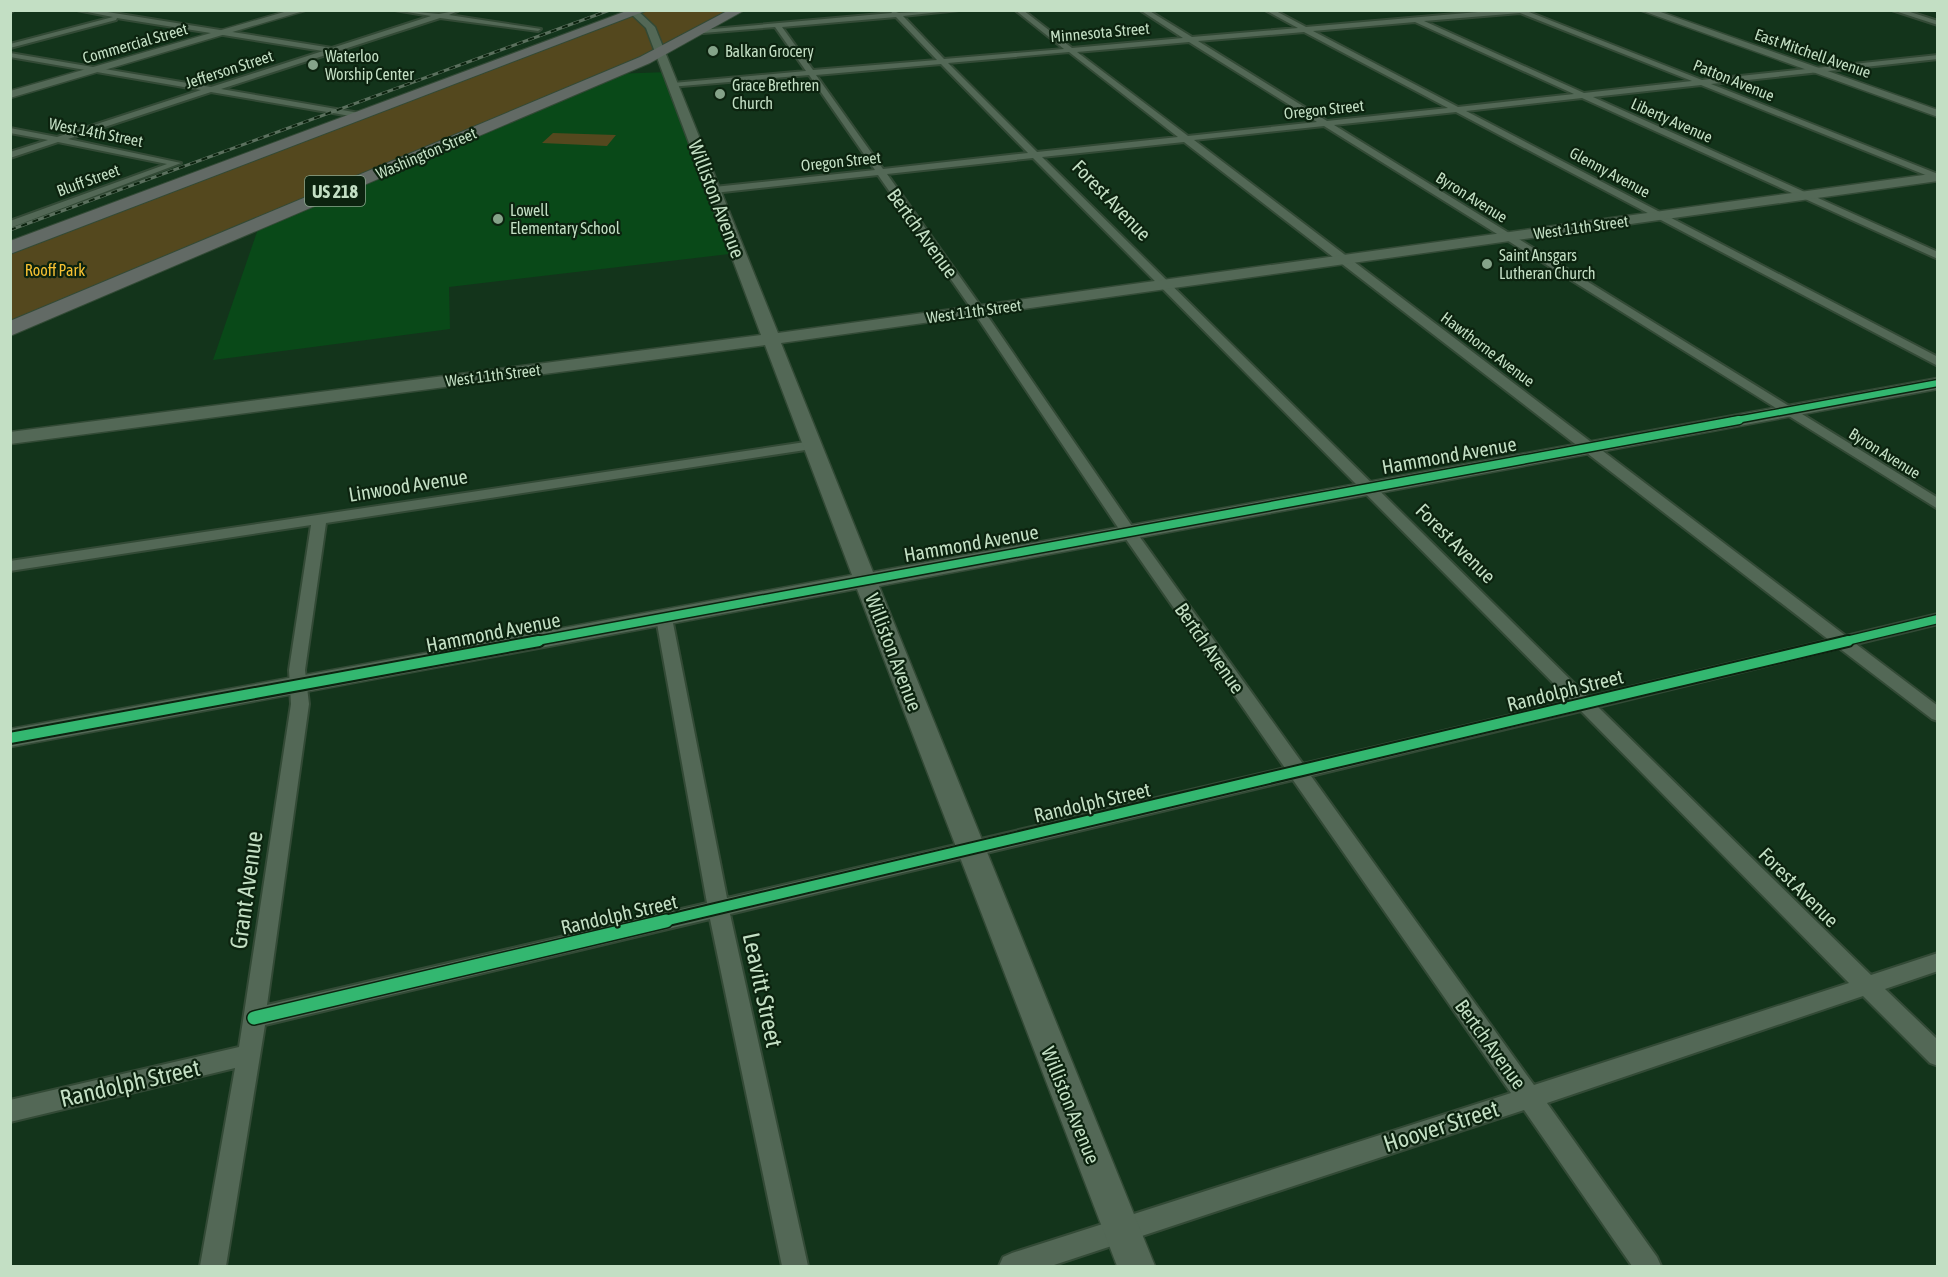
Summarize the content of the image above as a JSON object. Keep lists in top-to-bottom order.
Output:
{
  "streets": {
    "highway": ["Washington Street", "US 218"],
    "main road": [
      "Commercial Street",
      "East Mitchell Avenue",
      "Williston Avenue",
      "West 11th Street",
      "Hammond Avenue"
    ],
    "street": [
      "Minnesota Street",
      "Jefferson Street",
      "Patton Avenue",
      "Oregon Street",
      "Liberty Avenue",
      "West 14th Street",
      "Glenny Avenue",
      "Bluff Street",
      "Byron Avenue",
      "Forest Avenue",
      "Bertch Avenue",
      "Hawthorne Avenue",
      "Linwood Avenue",
      "Randolph Street",
      "Grant Avenue",
      "Leavitt Street",
      "Hoover Street"
    ]
  },
  "crossings": [
    ["Minnesota Street", "Patton Avenue"],
    ["Minnesota Street", "Liberty Avenue"],
    ["Minnesota Street", "Washington Street"],
    ["Minnesota Street", "Glenny Avenue"],
    ["Minnesota Street", "Byron Avenue"],
    ["Minnesota Street", "Williston Avenue"],
    ["Minnesota Street", "Forest Avenue"],
    ["Minnesota Street", "Bertch Avenue"],
    ["Minnesota Street", "Hawthorne Avenue"],
    ["East Mitchell Avenue", "Oregon Street"],
    ["Jefferson Street", "West 14th Street"],
    ["Patton Avenue", "Oregon Street"],
    ["Patton Avenue", "West 11th Street"],
    ["Oregon Street", "Liberty Avenue"],
    ["Oregon Street", "Glenny Avenue"],
    ["Oregon Street", "Byron Avenue"],
    ["Oregon Street", "Williston Avenue"],
    ["Oregon Street", "Forest Avenue"],
    ["Oregon Street", "Bertch Avenue"],
    ["Oregon Street", "Hawthorne Avenue"],
    ["Liberty Avenue", "West 11th Street"],
    ["West 14th Street", "Bluff Street"],
    ["Washington Street", "Williston Avenue"],
    ["Glenny Avenue", "West 11th Street"],
    ["Byron Avenue", "West 11th Street"],
    ["Byron Avenue", "Hammond Avenue"],
    ["Williston Avenue", "West 11th Street"],
    ["Williston Avenue", "Hammond Avenue"],
    ["Williston Avenue", "Linwood Avenue"],
    ["Williston Avenue", "Randolph Street"],
    ["Williston Avenue", "Hoover Street"],
    ["Forest Avenue", "West 11th Street"],
    ["Forest Avenue", "Hammond Avenue"],
    ["Forest Avenue", "Randolph Street"],
    ["Forest Avenue", "Hoover Street"],
    ["West 11th Street", "Bertch Avenue"],
    ["West 11th Street", "Hawthorne Avenue"],
    ["Bertch Avenue", "Hammond Avenue"],
    ["Bertch Avenue", "Randolph Street"],
    ["Bertch Avenue", "Hoover Street"],
    ["Hawthorne Avenue", "Hammond Avenue"],
    ["Hawthorne Avenue", "Randolph Street"],
    ["Hammond Avenue", "Grant Avenue"],
    ["Hammond Avenue", "Leavitt Street"],
    ["Linwood Avenue", "Grant Avenue"],
    ["Randolph Street", "Grant Avenue"],
    ["Randolph Street", "Leavitt Street"]
  ],
  "parks": ["Rooff Park"],
  "places": [
    "Balkan Grocery",
    "Waterloo Worship Center",
    "Grace Brethren Church",
    "Lowell Elementary School",
    "Saint Ansgars Lutheran Church"
  ]
}
